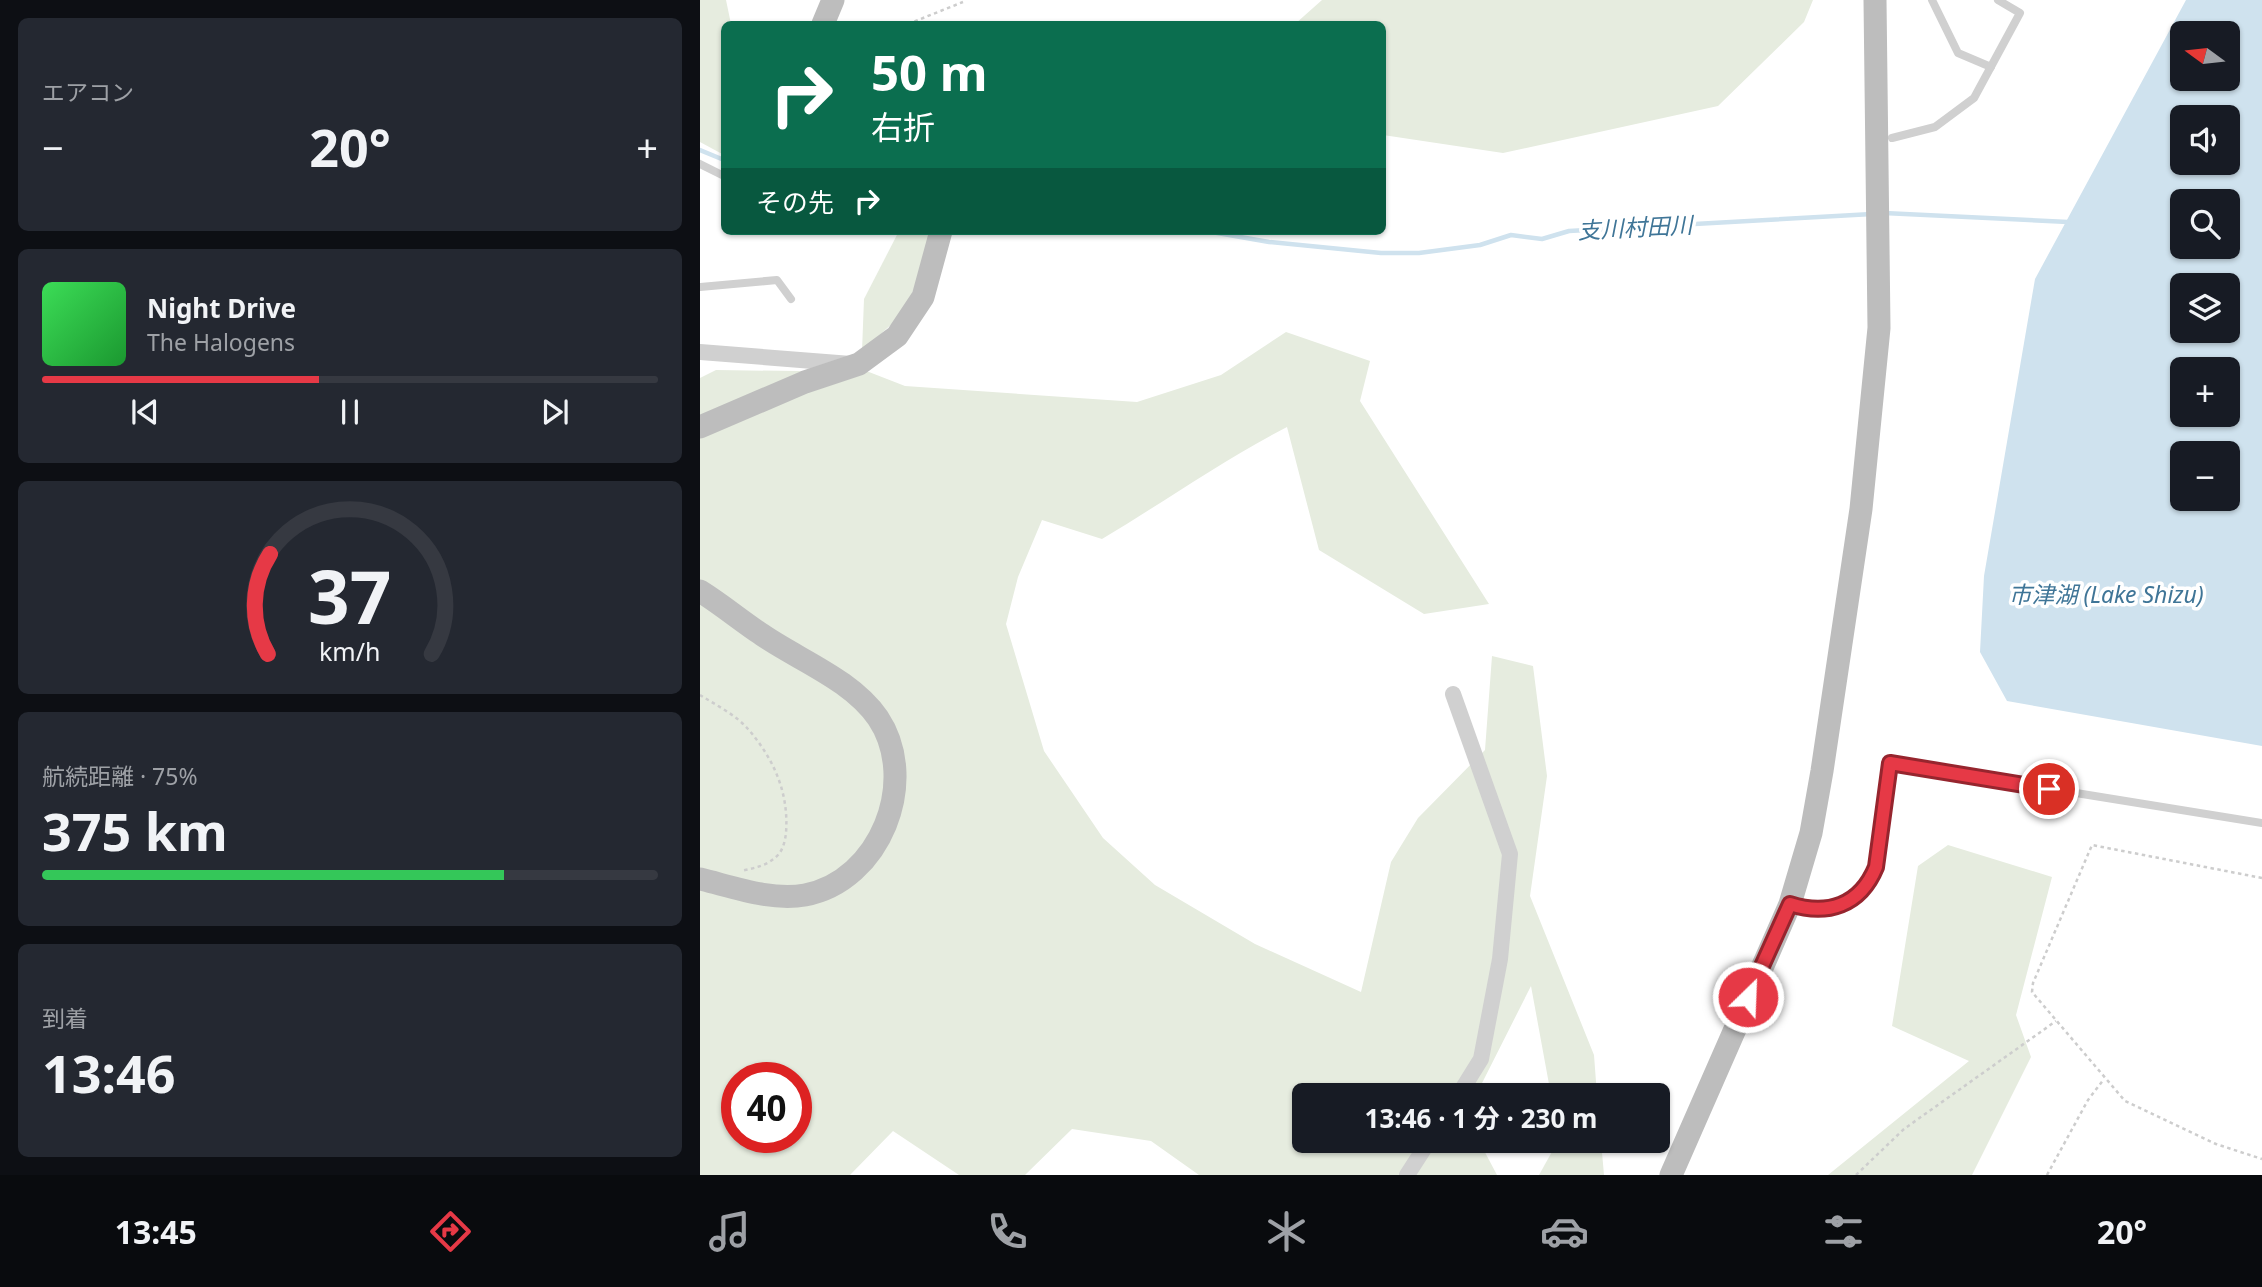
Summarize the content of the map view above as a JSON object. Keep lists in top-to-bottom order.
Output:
{
  "water": ["支川村田川", "市津湖 (Lake Shizu)"],
  "north": "left",
  "page": {
    "tile": [
      "エアコン",
      ["航続距離 · 75%", "375 km"],
      ["到着", "13:46"]
    ],
    "map_buttons": ["+", "−"],
    "turn": ["50 m", "右折"],
    "heat": ["−", "20°", "+"],
    "then": "その先",
    "song": ["Night Drive", "The Halogens"],
    "limit": "40",
    "trip": "13:46 · 1 分 · 230 m",
    "tabs": ["13:45", "20°"],
    "gauge": ["37", "km/h"]
  }
}
